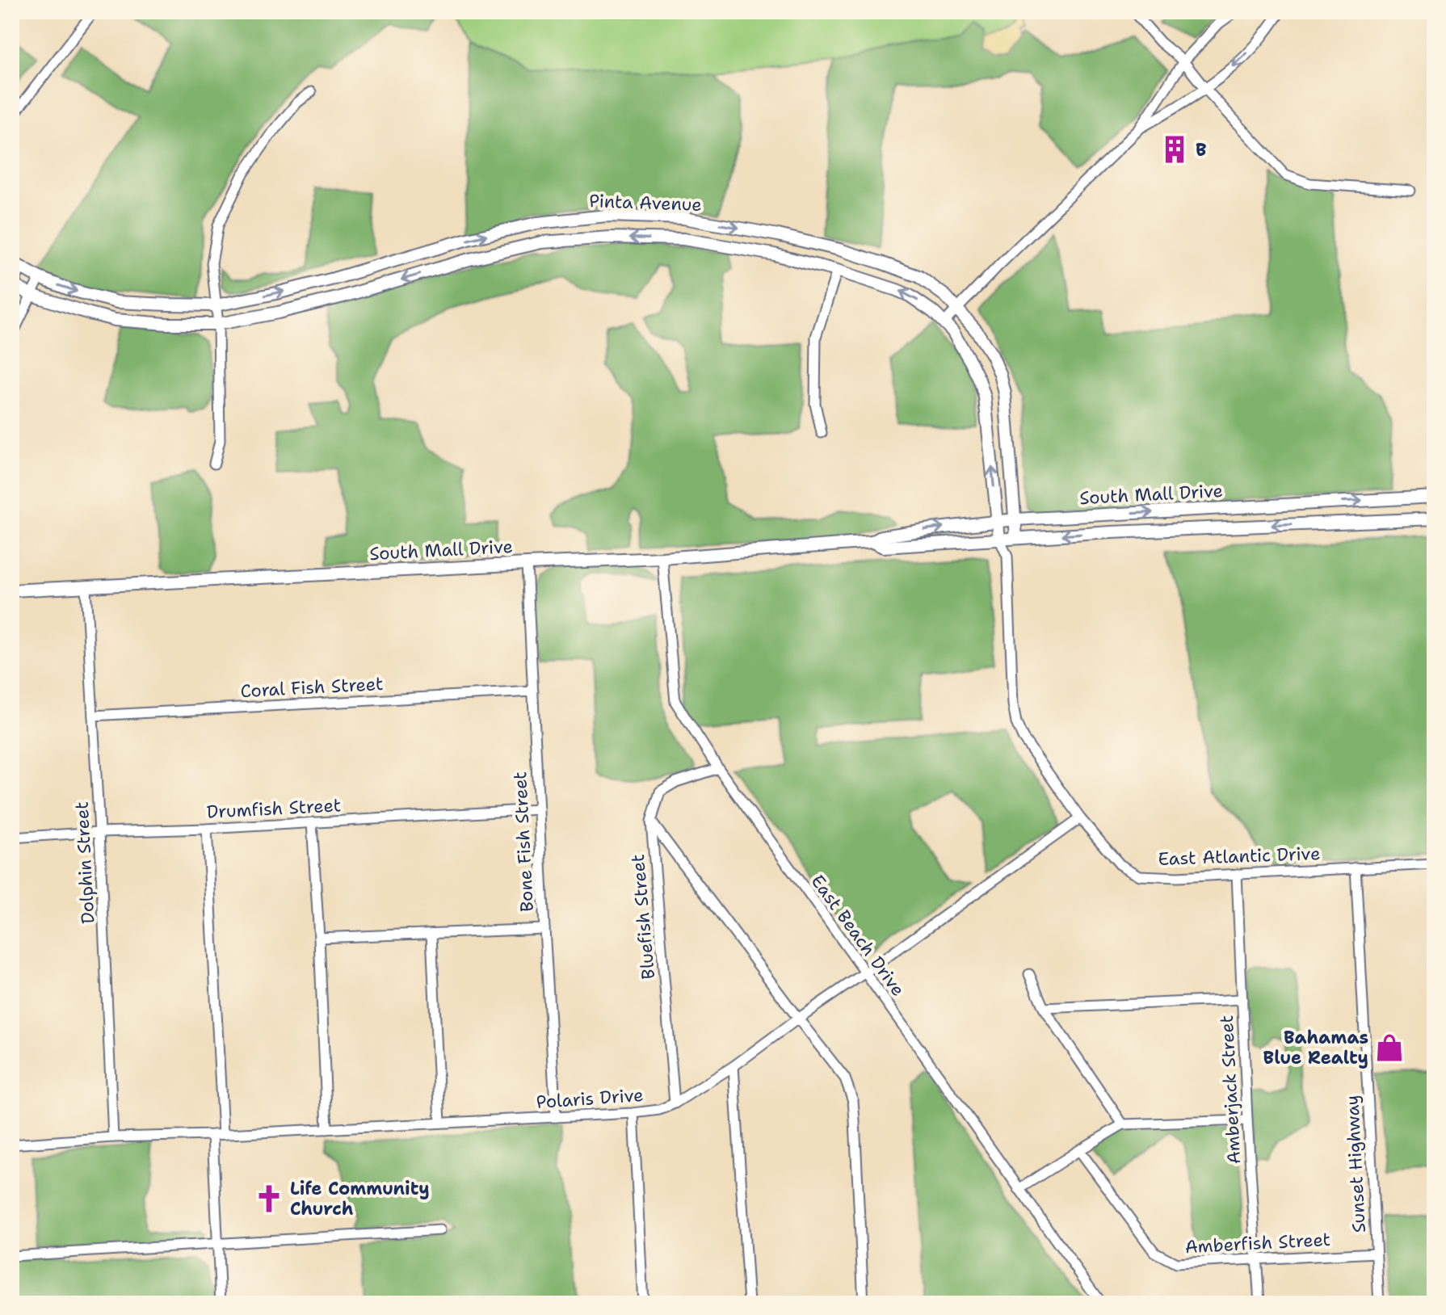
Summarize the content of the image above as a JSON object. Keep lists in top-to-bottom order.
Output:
{
  "streets": {
    "street": [
      "Pinta Avenue",
      "South Mall Drive",
      "Coral Fish Street",
      "Drumfish Street",
      "Bone Fish Street",
      "East Atlantic Drive",
      "Dolphin Street",
      "Bluefish Street",
      "East Beach Drive",
      "Amberjack Street",
      "Polaris Drive",
      "Sunset Highway",
      "Amberfish Street"
    ]
  },
  "crossings": [
    ["Pinta Avenue", "South Mall Drive"],
    ["Pinta Avenue", "East Atlantic Drive"],
    ["South Mall Drive", "Bone Fish Street"],
    ["South Mall Drive", "East Atlantic Drive"],
    ["South Mall Drive", "Dolphin Street"],
    ["South Mall Drive", "East Beach Drive"],
    ["Coral Fish Street", "Bone Fish Street"],
    ["Coral Fish Street", "Dolphin Street"],
    ["Drumfish Street", "Bone Fish Street"],
    ["Drumfish Street", "Dolphin Street"],
    ["Bone Fish Street", "Polaris Drive"],
    ["East Atlantic Drive", "Amberjack Street"],
    ["East Atlantic Drive", "Polaris Drive"],
    ["East Atlantic Drive", "Sunset Highway"],
    ["Dolphin Street", "Polaris Drive"],
    ["Bluefish Street", "East Beach Drive"],
    ["Bluefish Street", "Polaris Drive"],
    ["East Beach Drive", "Polaris Drive"],
    ["Amberjack Street", "Amberfish Street"],
    ["Sunset Highway", "Amberfish Street"]
  ],
  "places": {
    "building": ["B"],
    "shop": ["Bahamas Blue Realty"],
    "church": ["Life Community Church"]
  }
}
